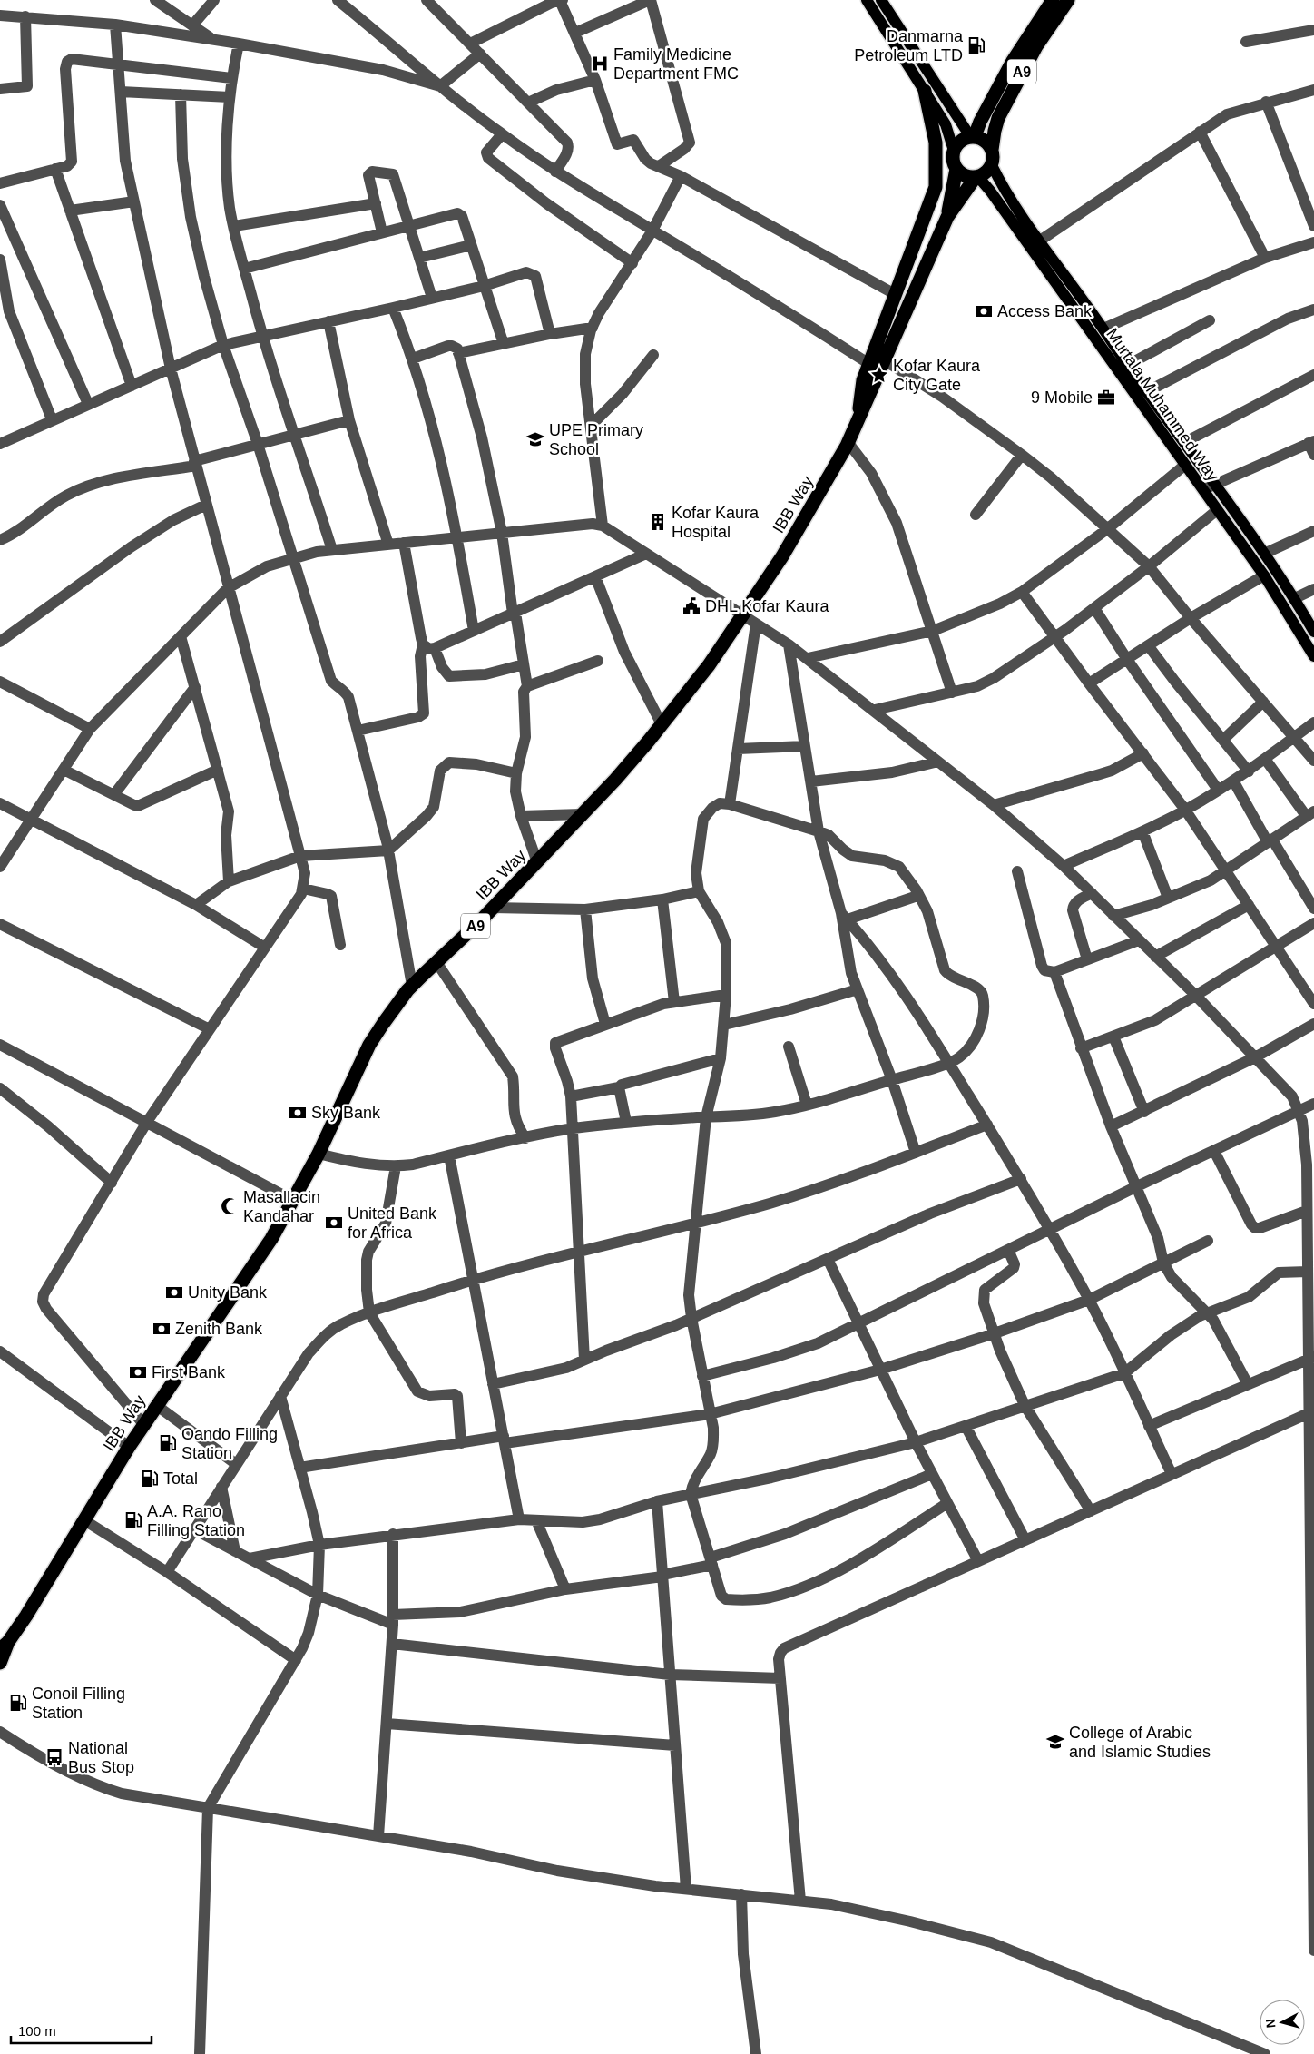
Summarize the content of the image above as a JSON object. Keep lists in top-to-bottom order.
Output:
{
  "streets": {
    "highway": ["A9", "IBB Way"],
    "main road": ["Murtala Muhammed Way"]
  },
  "crossings": [
    ["A9", "Murtala Muhammed Way"],
    ["A9", "IBB Way"],
    ["Murtala Muhammed Way", "IBB Way"]
  ],
  "places": {
    "fuel station": [
      "Danmarna Petroleum LTD",
      "Oando Filling Station",
      "Total",
      "A.A. Rano Filling Station",
      "Conoil Filling Station"
    ],
    "hospital": ["Family Medicine Department FMC"],
    "bank": [
      "Access Bank",
      "Sky Bank",
      "United Bank for Africa",
      "Unity Bank",
      "Zenith Bank",
      "First Bank"
    ],
    "place": ["Kofar Kaura City Gate"],
    "office": ["9 Mobile"],
    "school or university": ["UPE Primary School", "College of Arabic and Islamic Studies"],
    "building": ["Kofar Kaura Hospital"],
    "public building": ["DHL Kofar Kaura"],
    "mosque": ["Masallacin Kandahar"],
    "bus stop": ["National Bus Stop"]
  },
  "scale_bar": "100 m",
  "north": "left"
}
